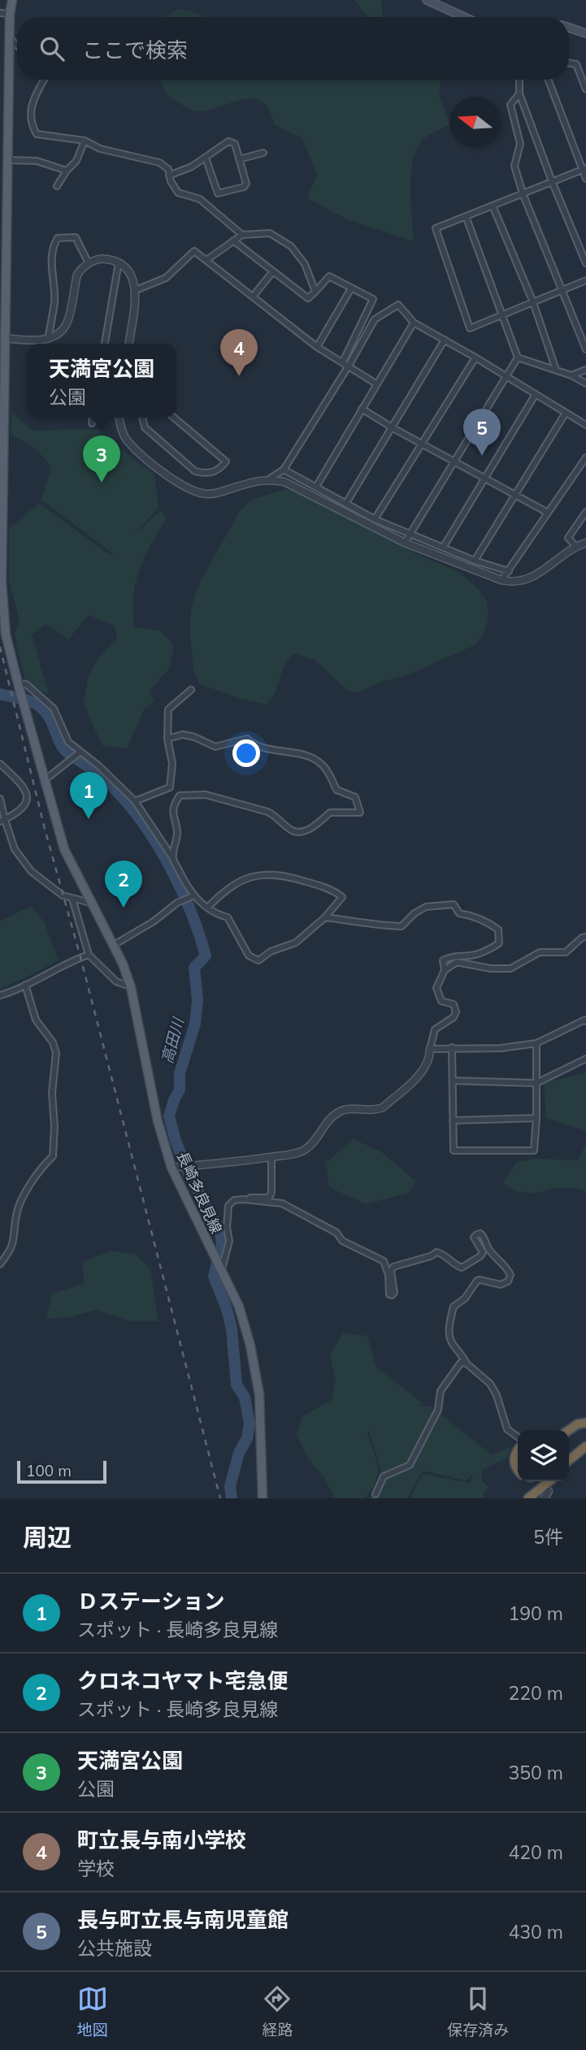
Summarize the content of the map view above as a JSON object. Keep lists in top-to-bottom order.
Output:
{
  "streets": {
    "main road": ["長崎多良見線"]
  },
  "water": ["高田川"],
  "scale_bar": "100 m",
  "north": "left",
  "page": {
    "search": "ここで検索",
    "pins": [
      "4",
      "5",
      "3",
      "1",
      "2"
    ],
    "popup": ["天満宮公園", "公園"],
    "scale": "100 m",
    "heading": ["周辺", "5件"],
    "list": [
      {
        "mark": "1",
        "name": "Ｄステーション",
        "note": "スポット · 長崎多良見線",
        "value": "190 m"
      },
      {
        "mark": "2",
        "name": "クロネコヤマト宅急便",
        "note": "スポット · 長崎多良見線",
        "value": "220 m"
      },
      {
        "mark": "3",
        "name": "天満宮公園",
        "note": "公園",
        "value": "350 m"
      },
      {
        "mark": "4",
        "name": "町立長与南小学校",
        "note": "学校",
        "value": "420 m"
      },
      {
        "mark": "5",
        "name": "長与町立長与南児童館",
        "note": "公共施設",
        "value": "430 m"
      }
    ],
    "nav": ["地図", "経路", "保存済み"]
  }
}
